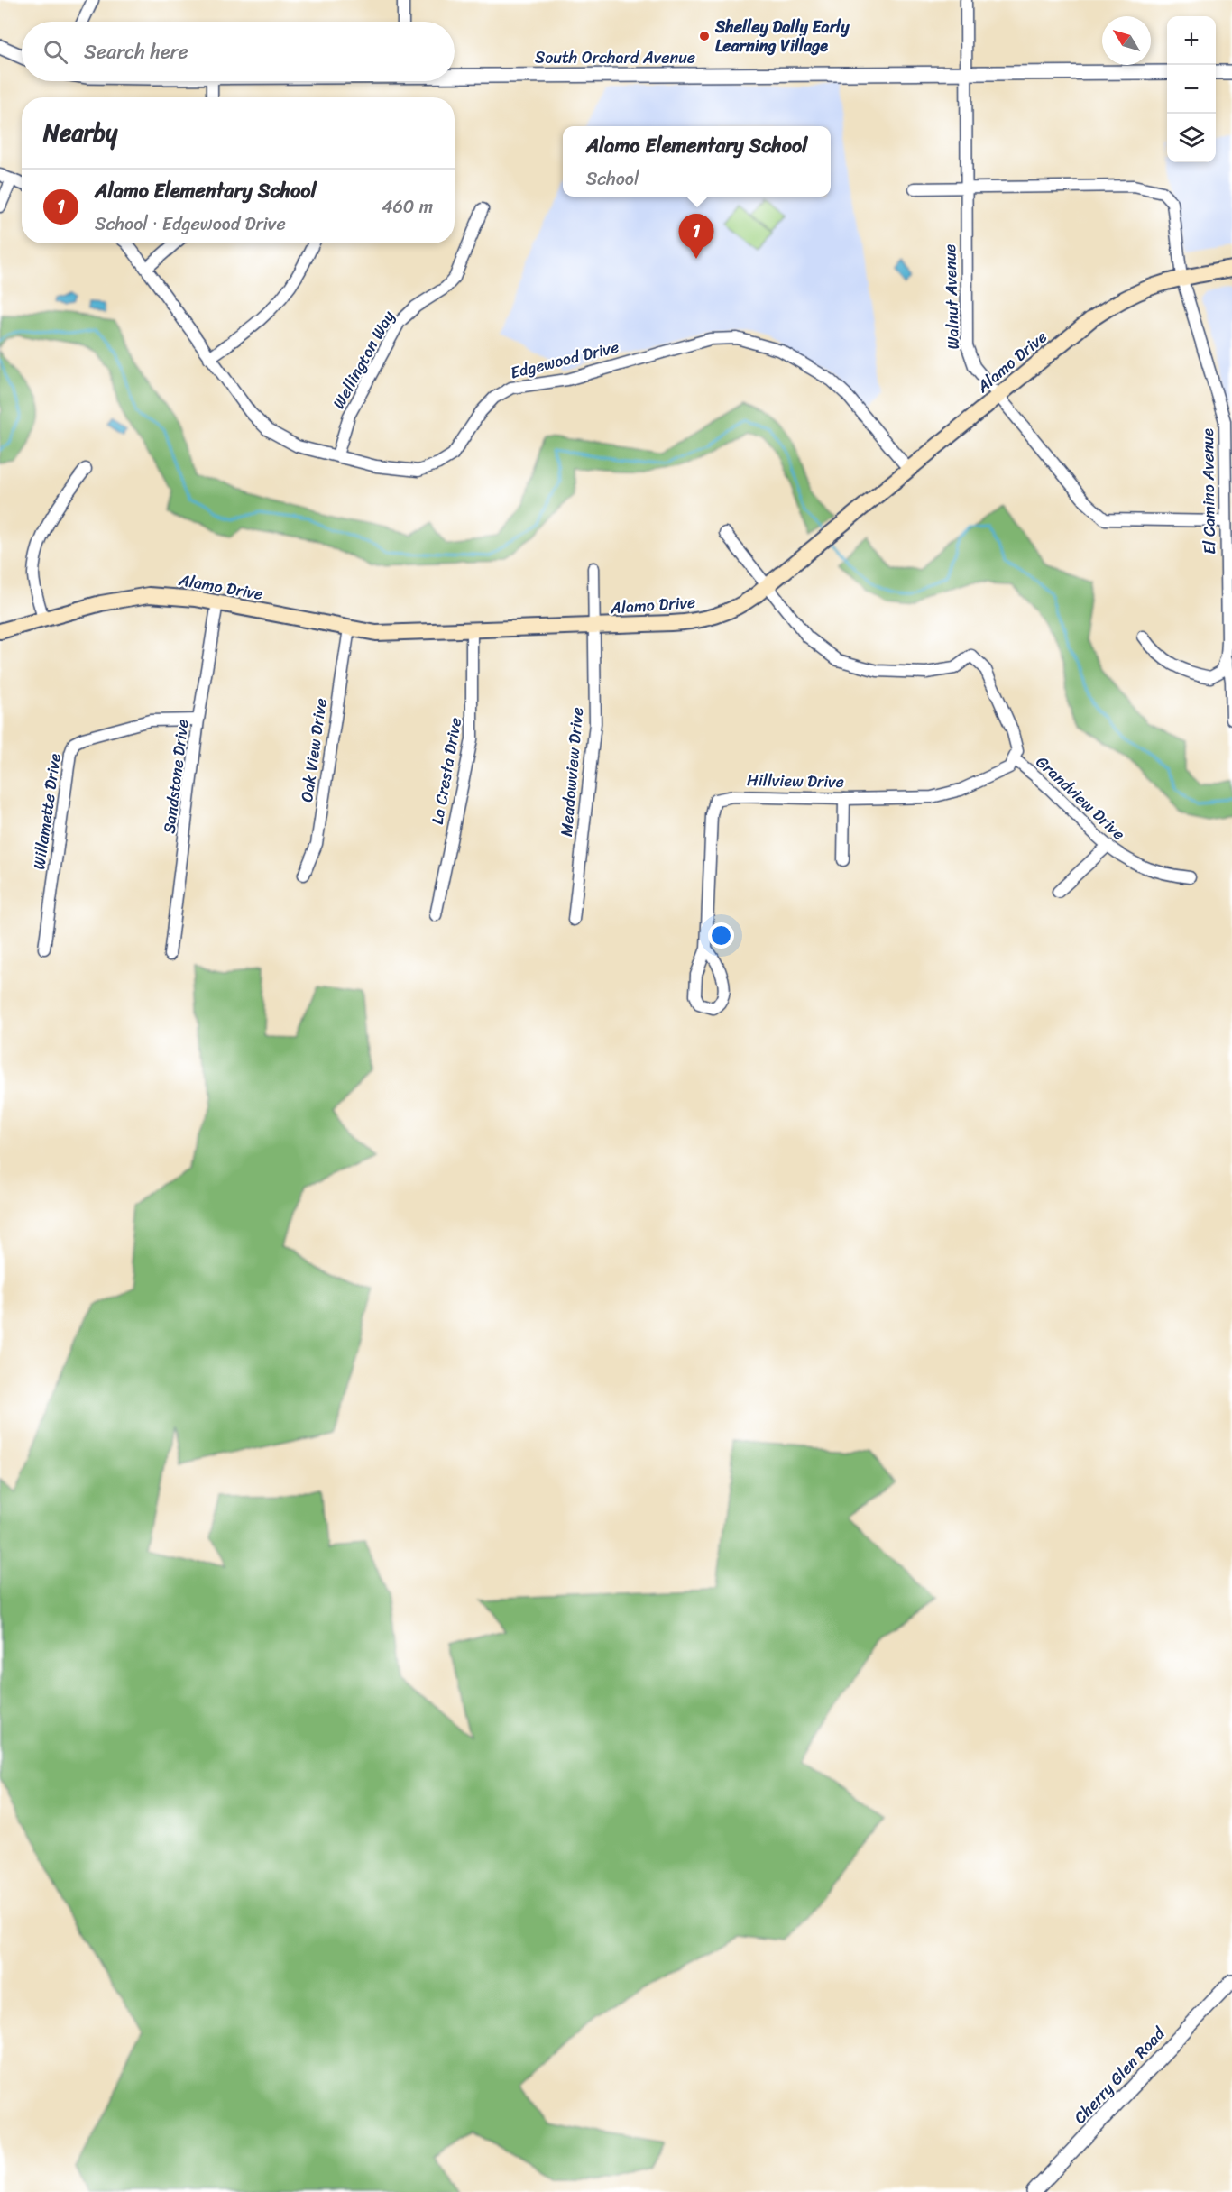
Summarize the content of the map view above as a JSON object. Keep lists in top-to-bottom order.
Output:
{
  "streets": {
    "main road": ["Alamo Drive"],
    "street": [
      "South Orchard Avenue",
      "Walnut Avenue",
      "Wellington Way",
      "Edgewood Drive",
      "El Camino Avenue",
      "Oak View Drive",
      "La Cresta Drive",
      "Meadowview Drive",
      "Sandstone Drive",
      "Hillview Drive",
      "Grandview Drive",
      "Willamette Drive",
      "Cherry Glen Road"
    ]
  },
  "crossings": [
    ["South Orchard Avenue", "Walnut Avenue"],
    ["Walnut Avenue", "Alamo Drive"],
    ["Walnut Avenue", "El Camino Avenue"],
    ["Wellington Way", "Edgewood Drive"],
    ["Edgewood Drive", "Alamo Drive"],
    ["Alamo Drive", "El Camino Avenue"],
    ["Alamo Drive", "Oak View Drive"],
    ["Alamo Drive", "La Cresta Drive"],
    ["Alamo Drive", "Meadowview Drive"],
    ["Alamo Drive", "Sandstone Drive"],
    ["Alamo Drive", "Grandview Drive"],
    ["Sandstone Drive", "Willamette Drive"],
    ["Hillview Drive", "Grandview Drive"]
  ],
  "places": ["Shelley Dally Early Learning Village"],
  "north": "top left",
  "page": {
    "map_buttons": ["+", "−"],
    "search": "Search here",
    "heading": "Nearby",
    "popup": ["Alamo Elementary School", "School"],
    "list": [
      {
        "mark": "1",
        "name": "Alamo Elementary School",
        "note": "School · Edgewood Drive",
        "value": "460 m"
      }
    ],
    "pins": "1"
  }
}
